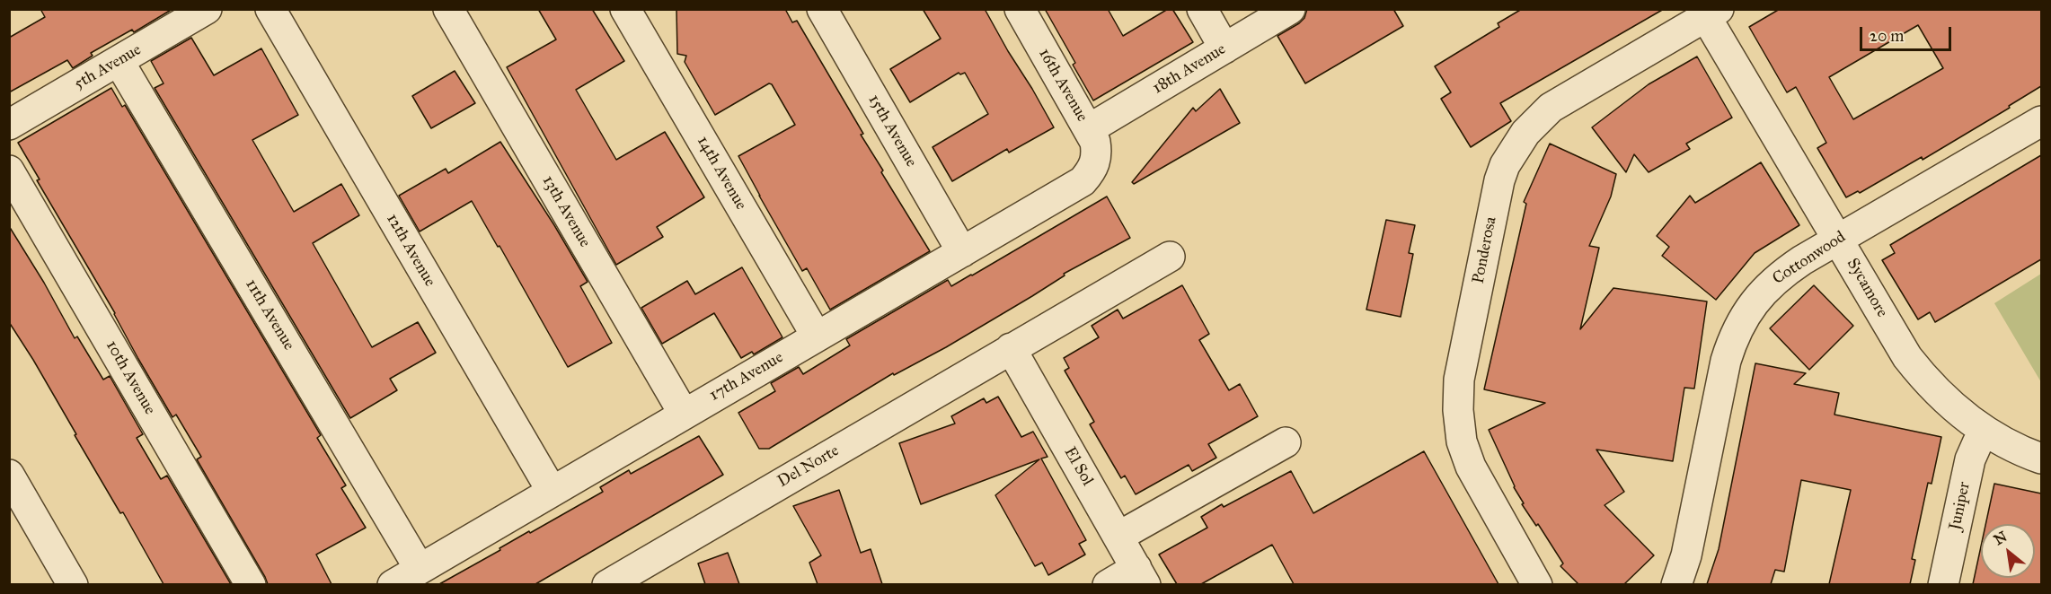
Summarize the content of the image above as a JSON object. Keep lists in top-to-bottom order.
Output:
{
  "streets": {
    "lane": [
      "5th Avenue",
      "18th Avenue",
      "16th Avenue",
      "15th Avenue",
      "14th Avenue",
      "13th Avenue",
      "12th Avenue",
      "Ponderosa",
      "Cottonwood",
      "Sycamore",
      "11th Avenue",
      "17th Avenue",
      "10th Avenue",
      "Del Norte",
      "El Sol",
      "Juniper"
    ]
  },
  "crossings": [
    ["5th Avenue", "11th Avenue"],
    ["18th Avenue", "16th Avenue"],
    ["16th Avenue", "17th Avenue"],
    ["15th Avenue", "17th Avenue"],
    ["14th Avenue", "17th Avenue"],
    ["13th Avenue", "17th Avenue"],
    ["12th Avenue", "17th Avenue"],
    ["Ponderosa", "Sycamore"],
    ["Cottonwood", "Sycamore"],
    ["Sycamore", "Juniper"],
    ["11th Avenue", "17th Avenue"],
    ["Del Norte", "El Sol"]
  ],
  "scale_bar": "20 m",
  "north": "top left"
}
